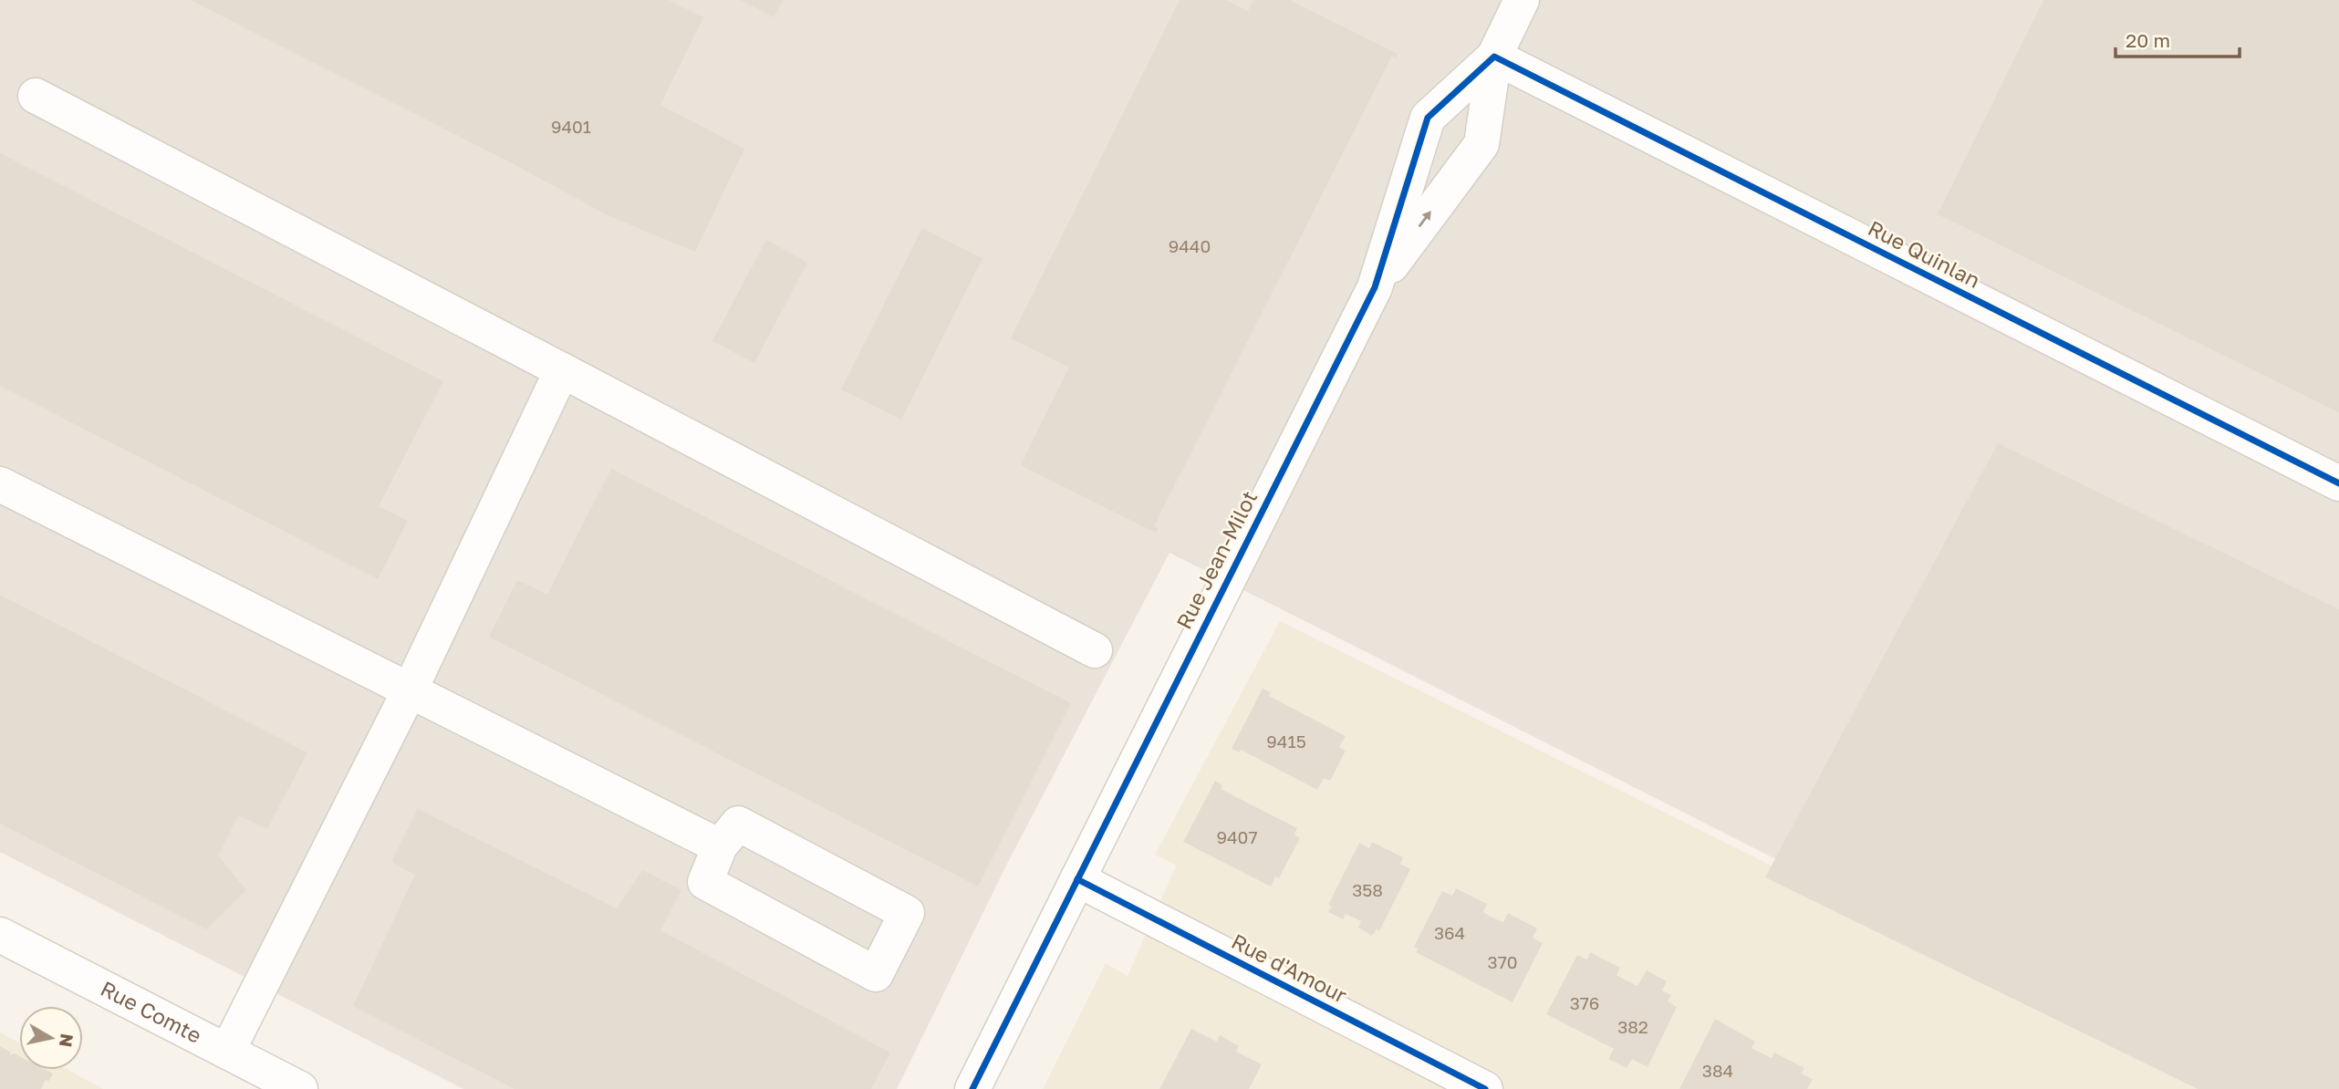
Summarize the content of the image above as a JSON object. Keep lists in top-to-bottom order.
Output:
{
  "streets": {
    "street": [
      "Rue Quinlan",
      "Rue Jean-Milot",
      "Rue d'Amour",
      "Rue Comte"
    ]
  },
  "crossings": [
    ["Rue Quinlan", "Rue Jean-Milot"],
    ["Rue Jean-Milot", "Rue d'Amour"]
  ],
  "house_numbers": [
    "9401",
    "9440",
    "9415",
    "9407",
    "358",
    "364",
    "370",
    "376",
    "382",
    "384"
  ],
  "scale_bar": "20 m",
  "north": "right"
}
